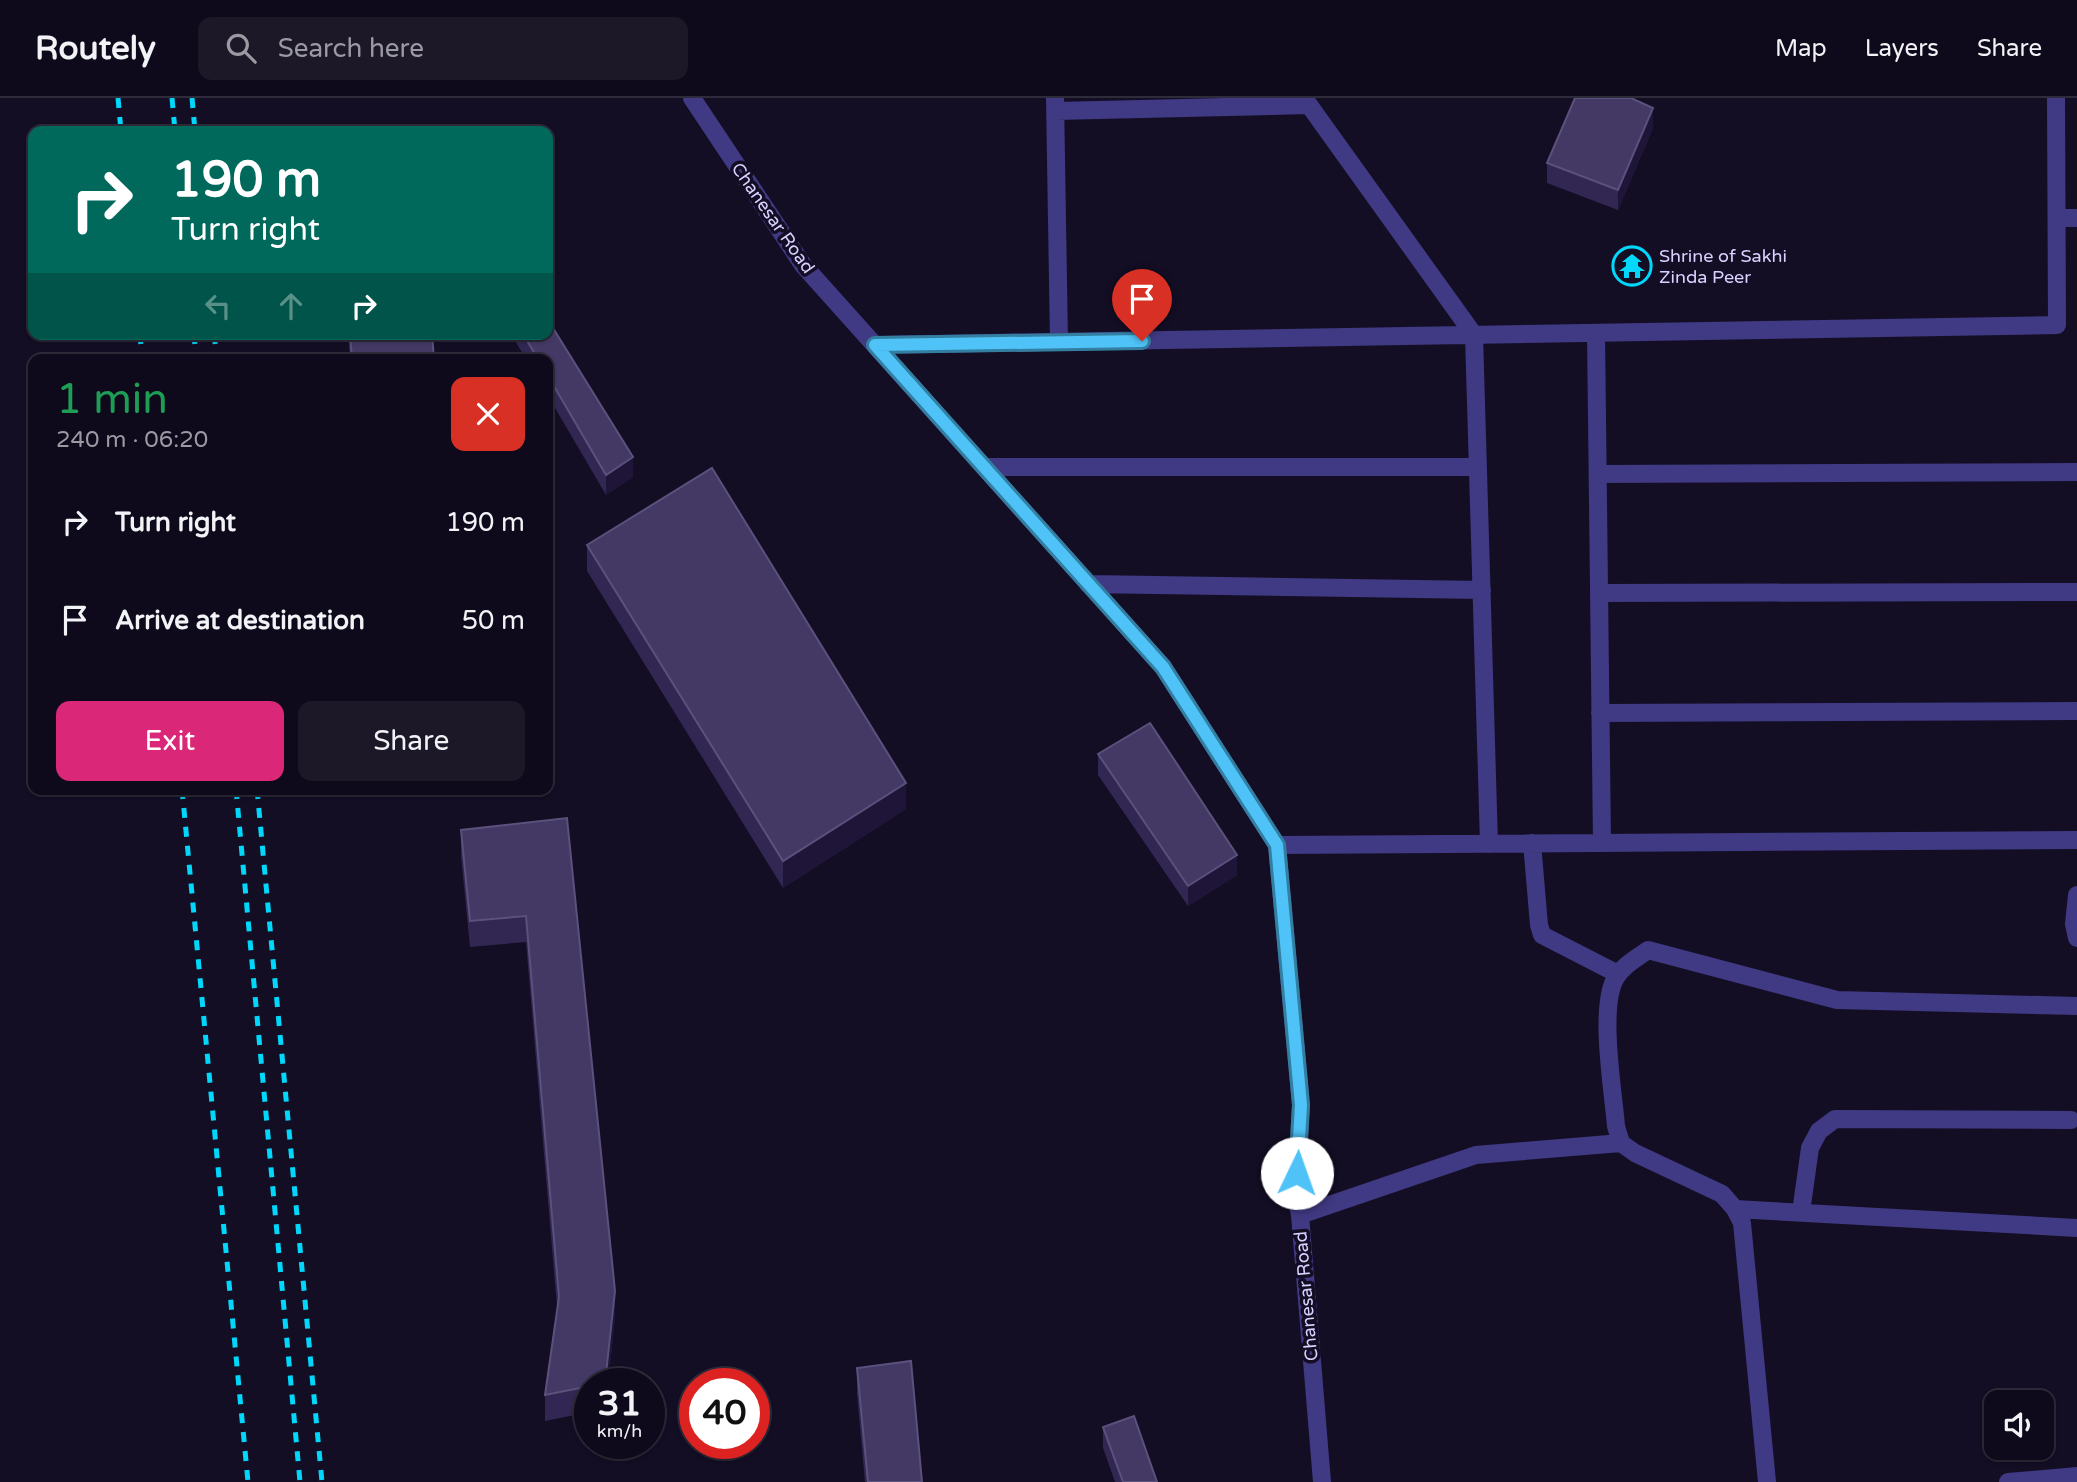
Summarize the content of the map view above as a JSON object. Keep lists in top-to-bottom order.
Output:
{
  "streets": {
    "street": ["Chanesar Road"]
  },
  "places": {
    "temple": ["Shrine of Sakhi Zinda Peer"]
  },
  "page": {
    "header": "Routely",
    "search": "Search here",
    "nav": ["Map", "Layers", "Share"],
    "turn": ["190 m", "Turn right"],
    "heading": ["1 min", "240 m · 06:20"],
    "list": [
      {
        "name": "Turn right",
        "value": "190 m"
      },
      {
        "name": "Arrive at destination",
        "value": "50 m"
      }
    ],
    "buttons": ["Exit", "Share"],
    "speed": "31 km/h",
    "limit": "40"
  }
}
